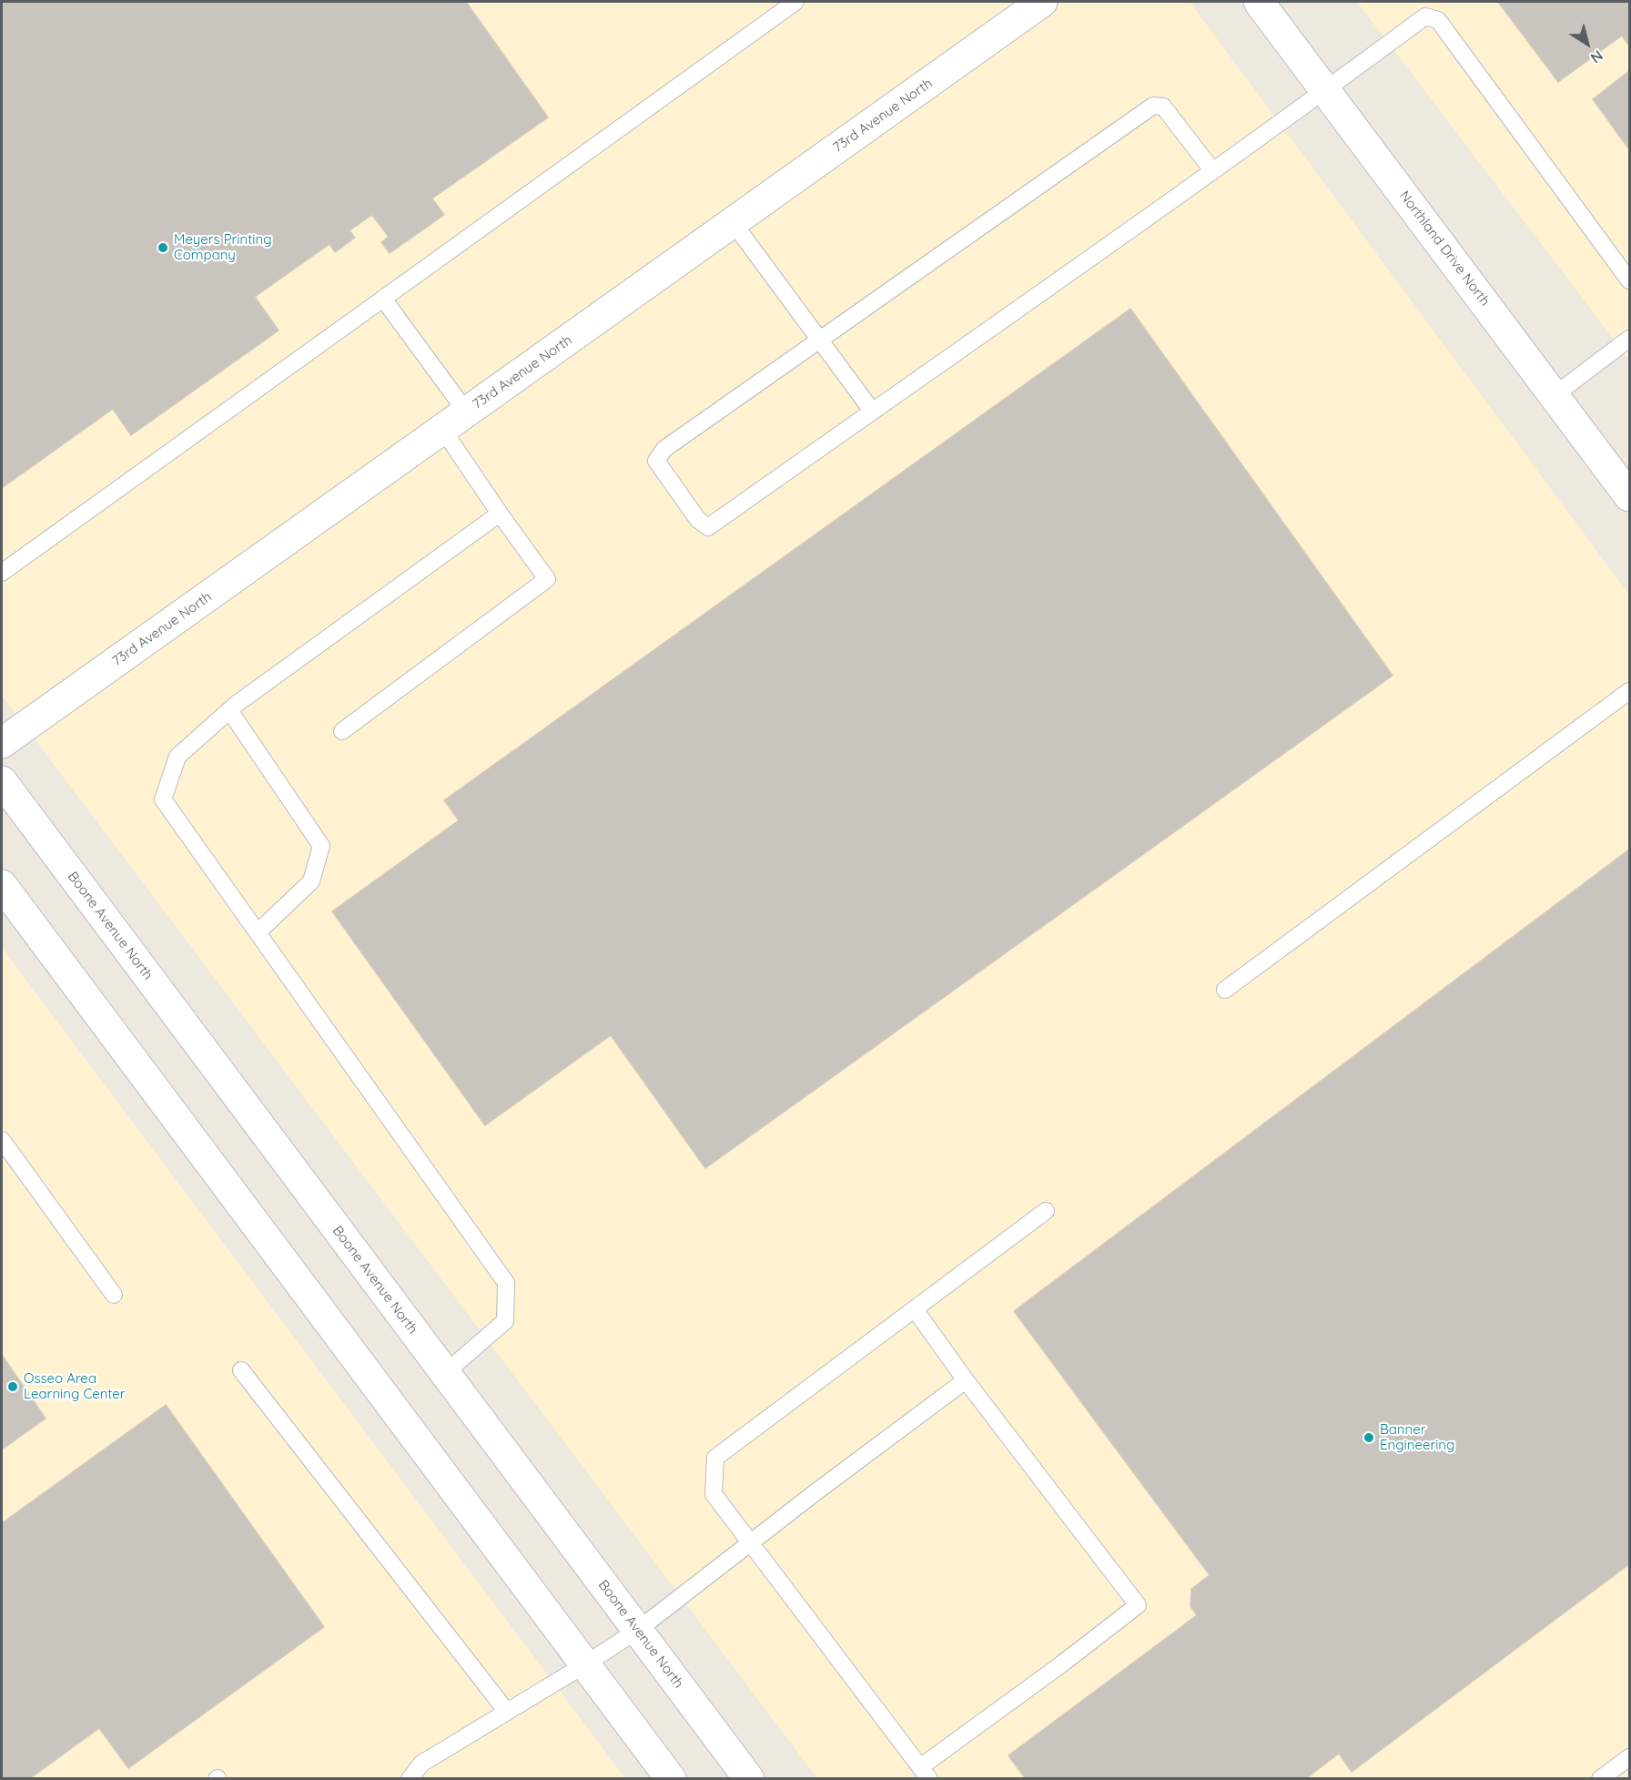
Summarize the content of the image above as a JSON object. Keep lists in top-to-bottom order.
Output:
{
  "streets": {
    "street": ["73rd Avenue North", "Northland Drive North", "Boone Avenue North"]
  },
  "places": ["Meyers Printing Company", "Osseo Area Learning Center", "Banner Engineering"],
  "north": "bottom right"
}
